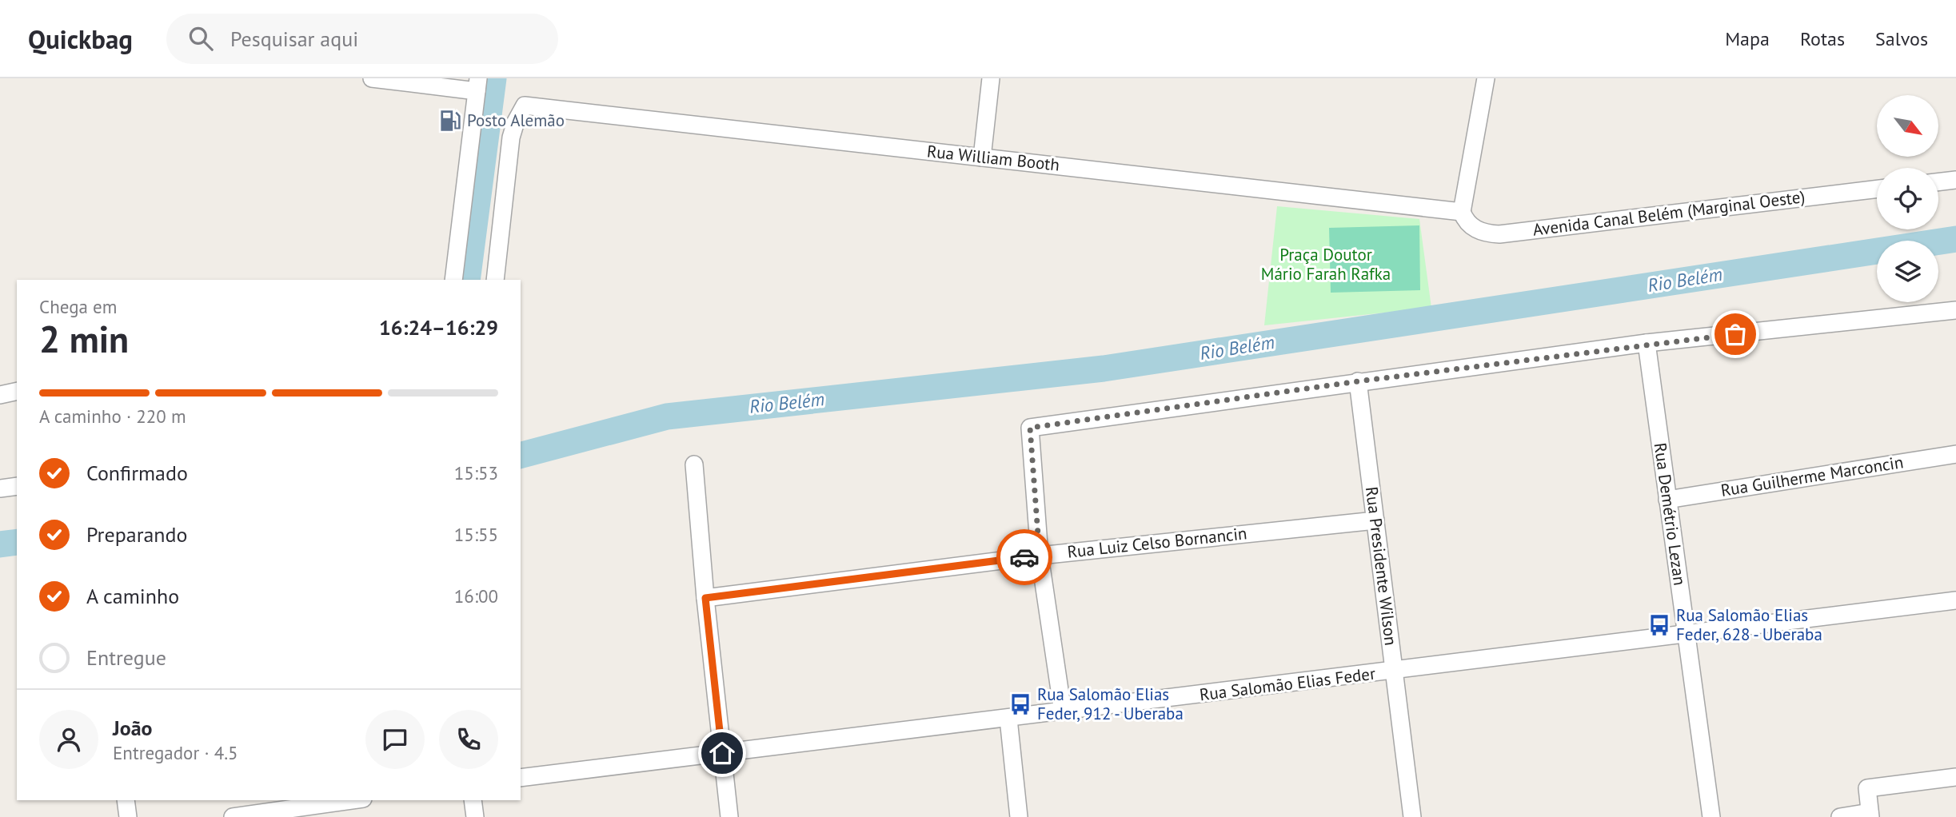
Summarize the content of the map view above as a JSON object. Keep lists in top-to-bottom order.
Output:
{
  "streets": {
    "street": [
      "Rua William Booth",
      "Avenida Canal Belém (Marginal Oeste)",
      "Rua Guilherme Marconcin",
      "Rua Demétrio Lezan",
      "Rua Luiz Celso Bornancin",
      "Rua Presidente Wilson",
      "Rua Salomão Elias Feder"
    ]
  },
  "crossings": [
    ["Rua William Booth", "Avenida Canal Belém (Marginal Oeste)"],
    ["Rua Guilherme Marconcin", "Rua Demétrio Lezan"],
    ["Rua Demétrio Lezan", "Rua Salomão Elias Feder"],
    ["Rua Luiz Celso Bornancin", "Rua Presidente Wilson"],
    ["Rua Presidente Wilson", "Rua Salomão Elias Feder"]
  ],
  "water": ["Rio Belém"],
  "parks": ["Praça Doutor Mário Farah Rafka"],
  "places": {
    "fuel station": ["Posto Alemão"],
    "bus stop": ["Rua Salomão Elias Feder, 628 - Uberaba", "Rua Salomão Elias Feder, 912 - Uberaba"]
  },
  "north": "bottom right",
  "page": {
    "header": "Quickbag",
    "search": "Pesquisar aqui",
    "nav": ["Mapa", "Rotas", "Salvos"],
    "heading": ["2 min", "Chega em", "16:24–16:29"],
    "panel": ["João", "Entregador · 4.5"],
    "bar": "A caminho · 220 m",
    "list": [
      ["Confirmado", "15:53"],
      ["Preparando", "15:55"],
      ["A caminho", "16:00"],
      "Entregue"
    ]
  }
}
